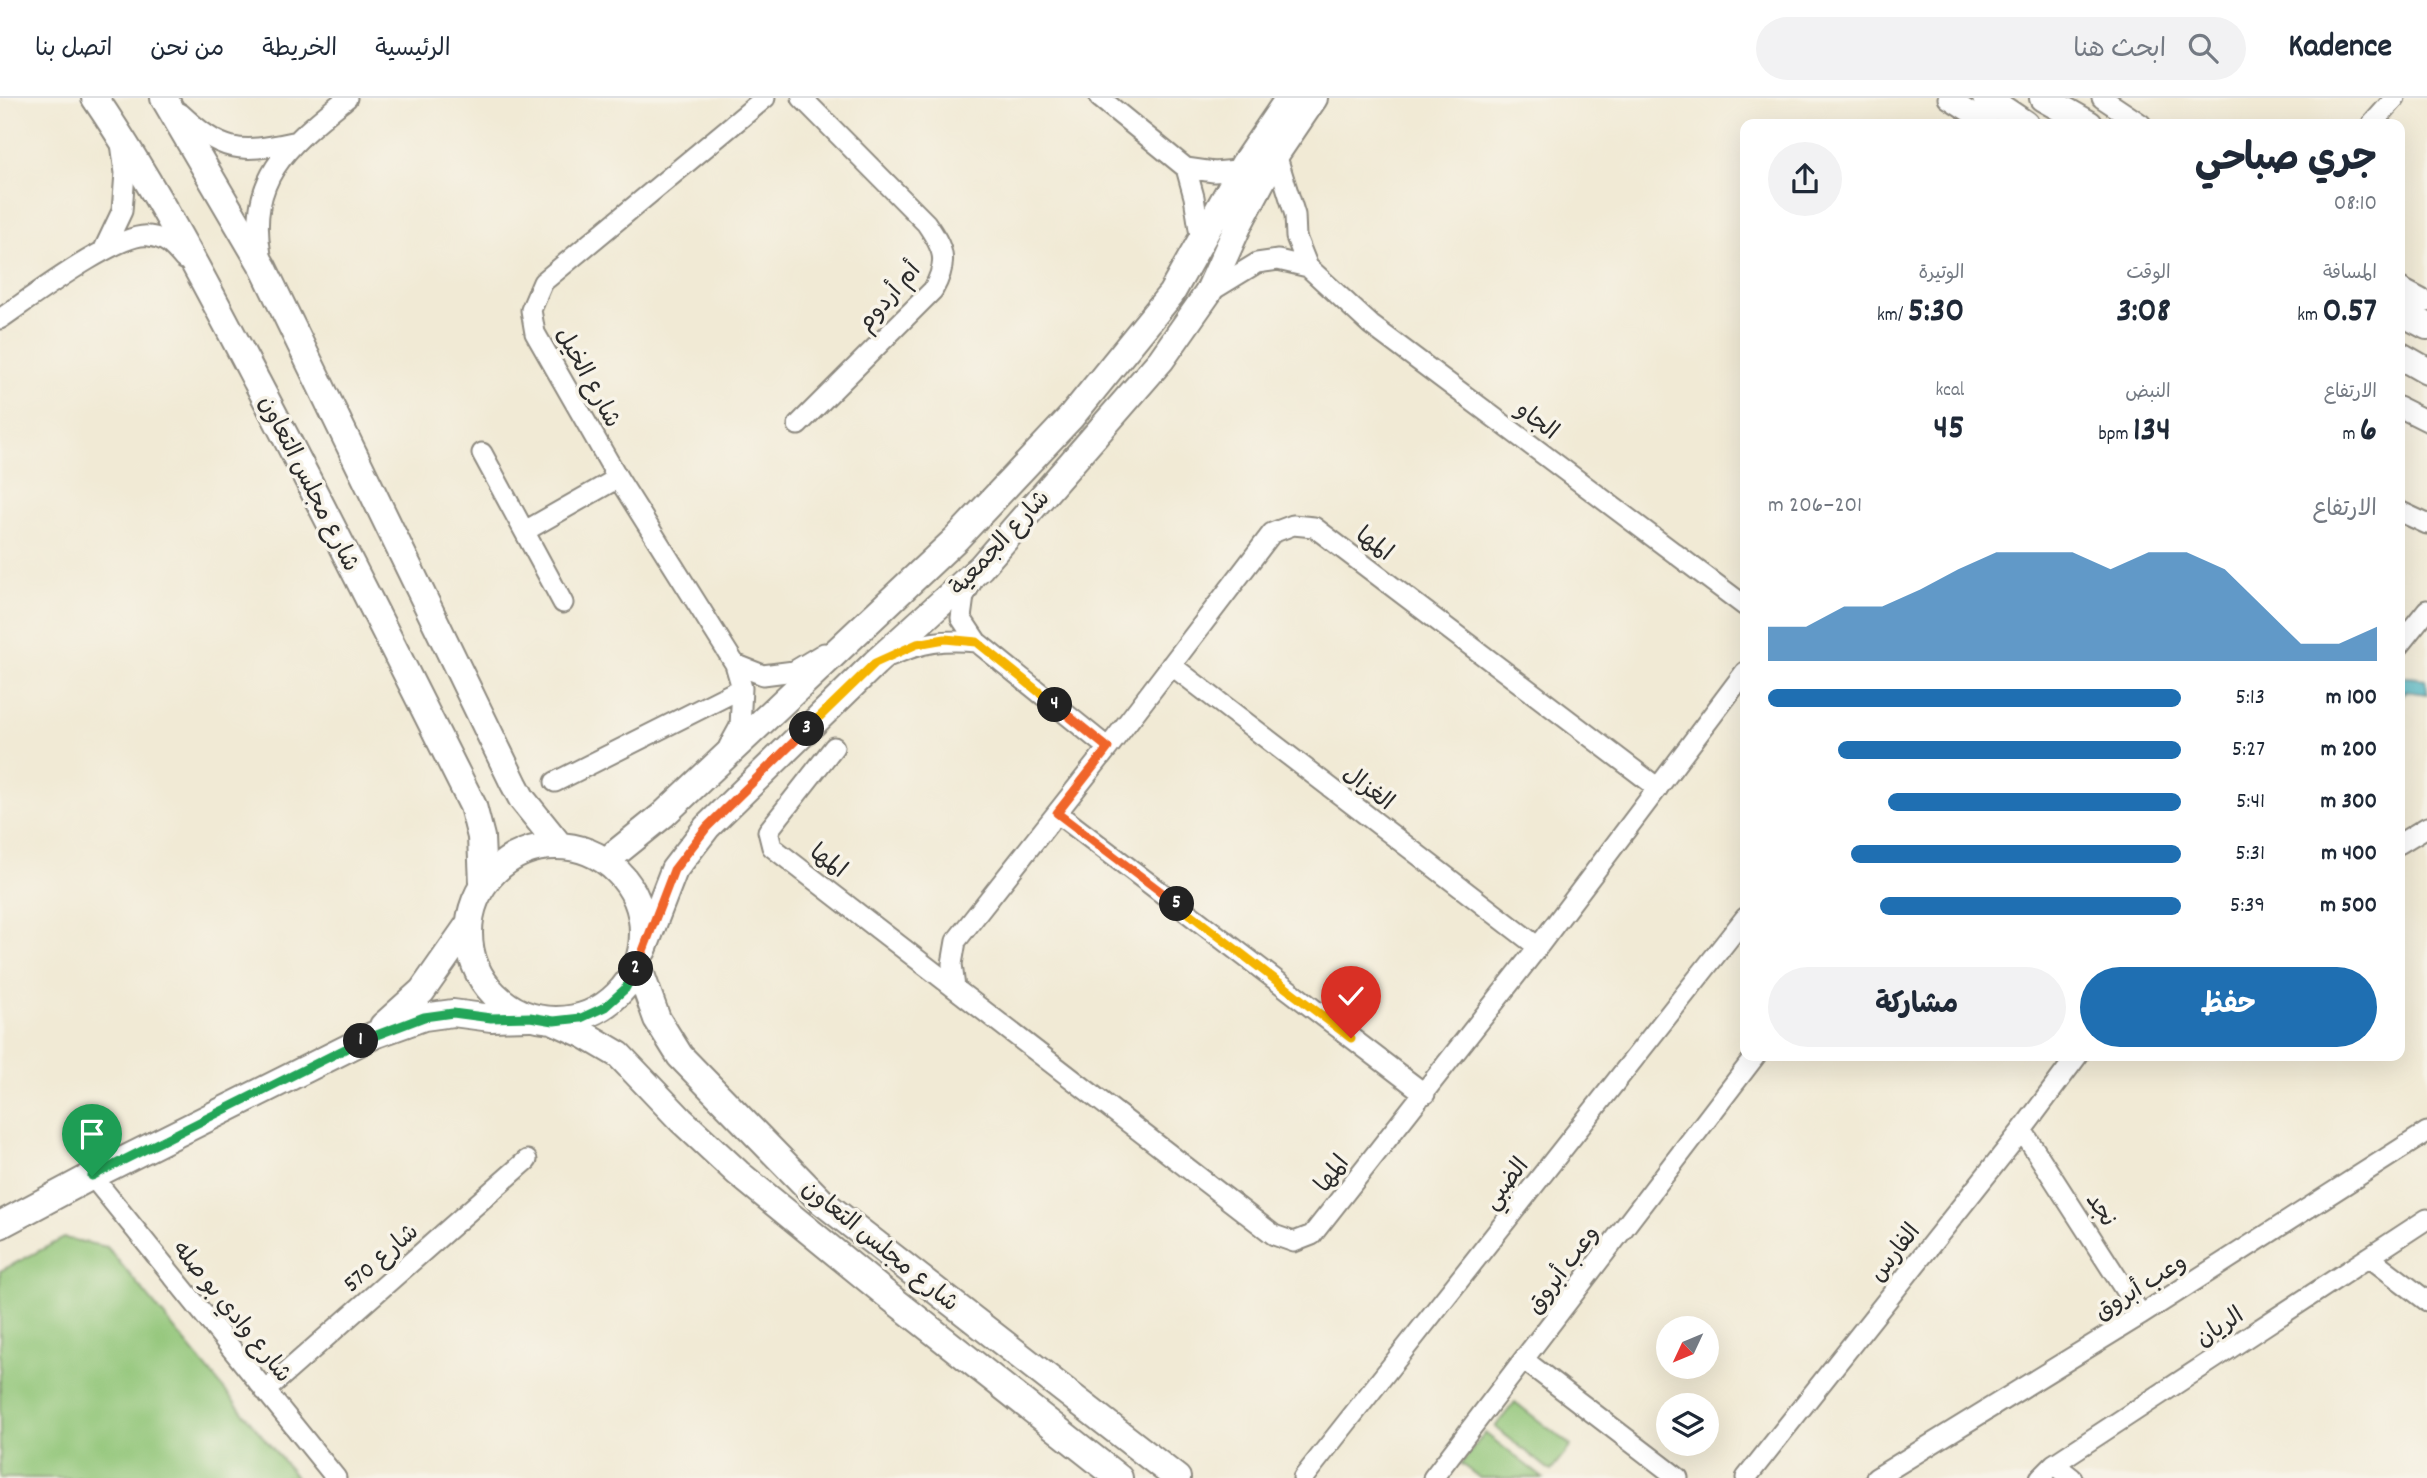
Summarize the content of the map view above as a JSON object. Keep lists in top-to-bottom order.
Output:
{
  "streets": {
    "main road": ["شارع مجلس التعاون", "شارع الجمعية"],
    "street": [
      "أم أردوم",
      "شارع الخيل",
      "الجاو",
      "المها",
      "الغزال",
      "الضبي",
      "نجد",
      "الفارس",
      "شارع 570",
      "وعب أبروق",
      "شارع وادي بو صله",
      "الريان"
    ]
  },
  "crossings": [
    ["شارع الخيل", "شارع الجمعية"],
    ["الجاو", "شارع الجمعية"],
    ["شارع مجلس التعاون", "شارع الجمعية"],
    ["المها", "الغزال"],
    ["نجد", "الفارس"],
    ["نجد", "وعب أبروق"],
    ["شارع 570", "شارع وادي بو صله"]
  ],
  "north": "bottom left",
  "page": {
    "header": "Kadence",
    "search": "ابحث هنا",
    "nav": [
      "الرئيسية",
      "الخريطة",
      "من نحن",
      "اتصل بنا"
    ],
    "heading": ["جري صباحي", "08:10"],
    "stats": [
      ["المسافة", "0.57 km"],
      ["الوقت", "3:08"],
      ["الوتيرة", "5:30 /km"],
      ["الارتفاع", "6 m"],
      ["النبض", "134 bpm"],
      ["kcal", "45"]
    ],
    "chart": ["الارتفاع", "201–206 m"],
    "list": [
      {
        "name": "100 m",
        "note": "5:13"
      },
      {
        "name": "200 m",
        "note": "5:27"
      },
      {
        "name": "300 m",
        "note": "5:41"
      },
      {
        "name": "400 m",
        "note": "5:31"
      },
      {
        "name": "500 m",
        "note": "5:39"
      }
    ],
    "pins": [
      "4",
      "3",
      "5",
      "2",
      "1"
    ],
    "buttons": ["حفظ", "مشاركة"]
  }
}
